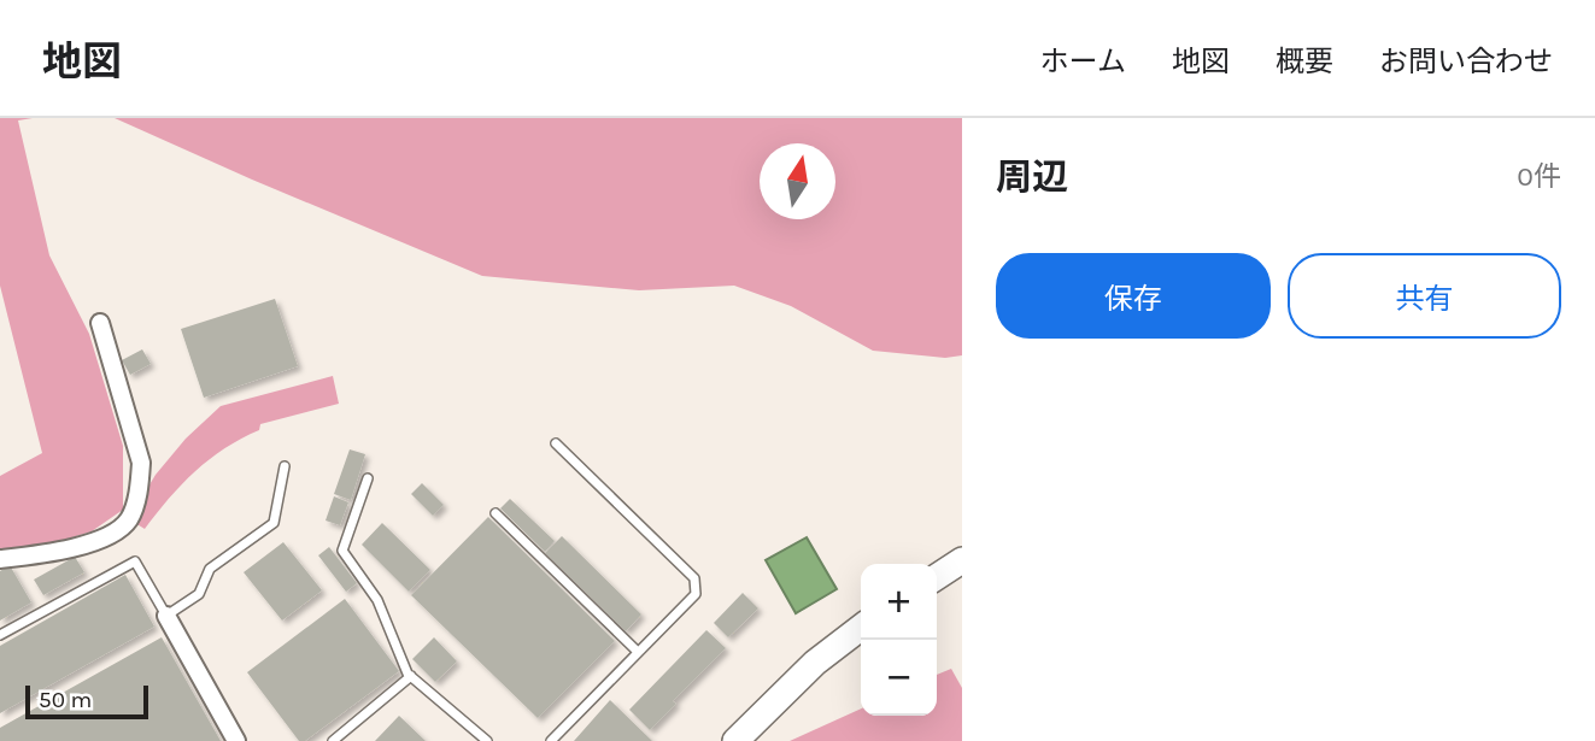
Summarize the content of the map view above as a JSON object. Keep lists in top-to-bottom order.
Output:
{
  "scale_bar": "50 m",
  "north": "top",
  "page": {
    "header": "地図",
    "nav": [
      "ホーム",
      "地図",
      "概要",
      "お問い合わせ"
    ],
    "heading": ["周辺", "0件"],
    "buttons": ["保存", "共有"],
    "map_buttons": ["+", "−"],
    "scale": "50 m"
  }
}
